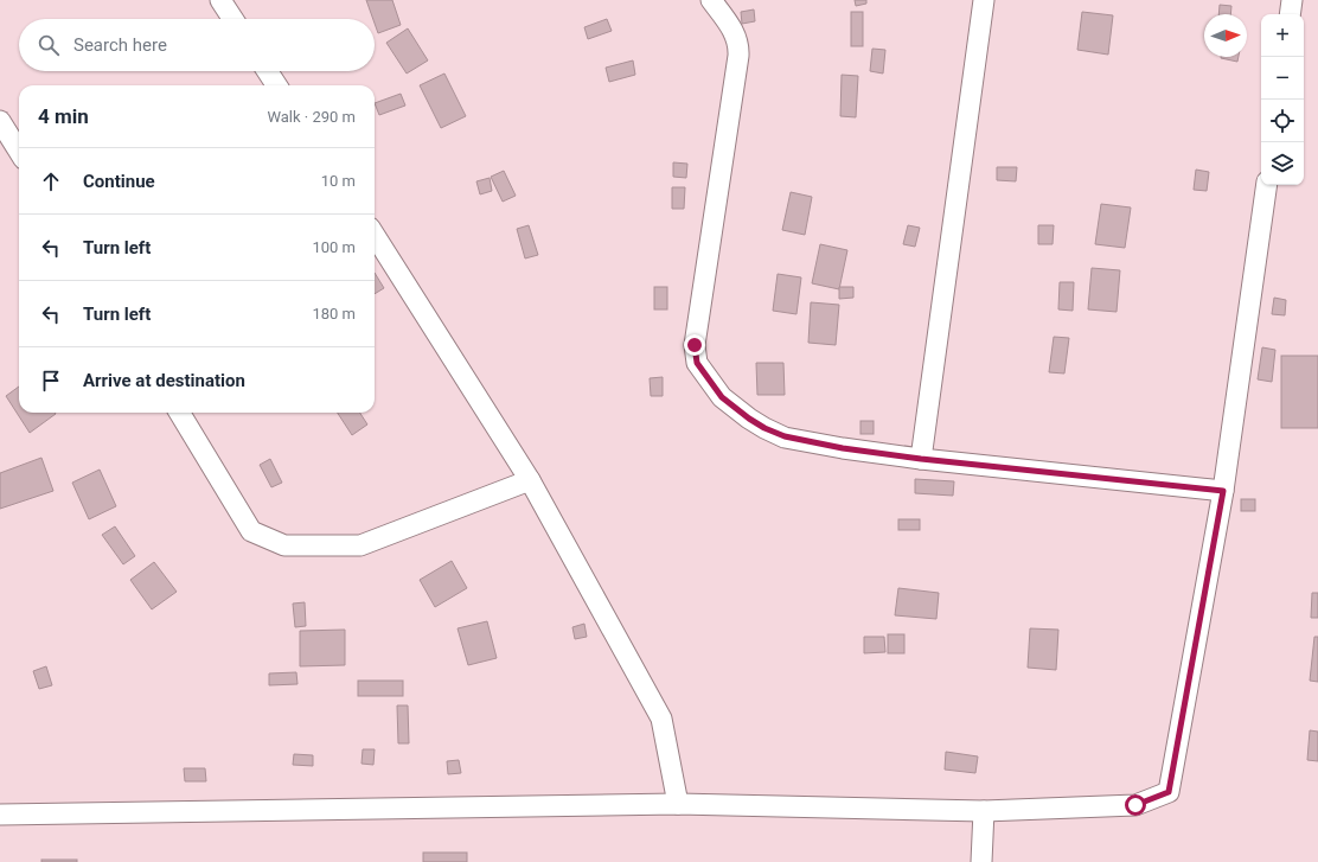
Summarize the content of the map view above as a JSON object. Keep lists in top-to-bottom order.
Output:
{
  "north": "right",
  "page": {
    "map_buttons": ["+", "−"],
    "search": "Search here",
    "heading": ["4 min", "Walk · 290 m"],
    "list": [
      ["Continue", "10 m"],
      ["Turn left", "100 m"],
      ["Turn left", "180 m"],
      "Arrive at destination"
    ]
  }
}
